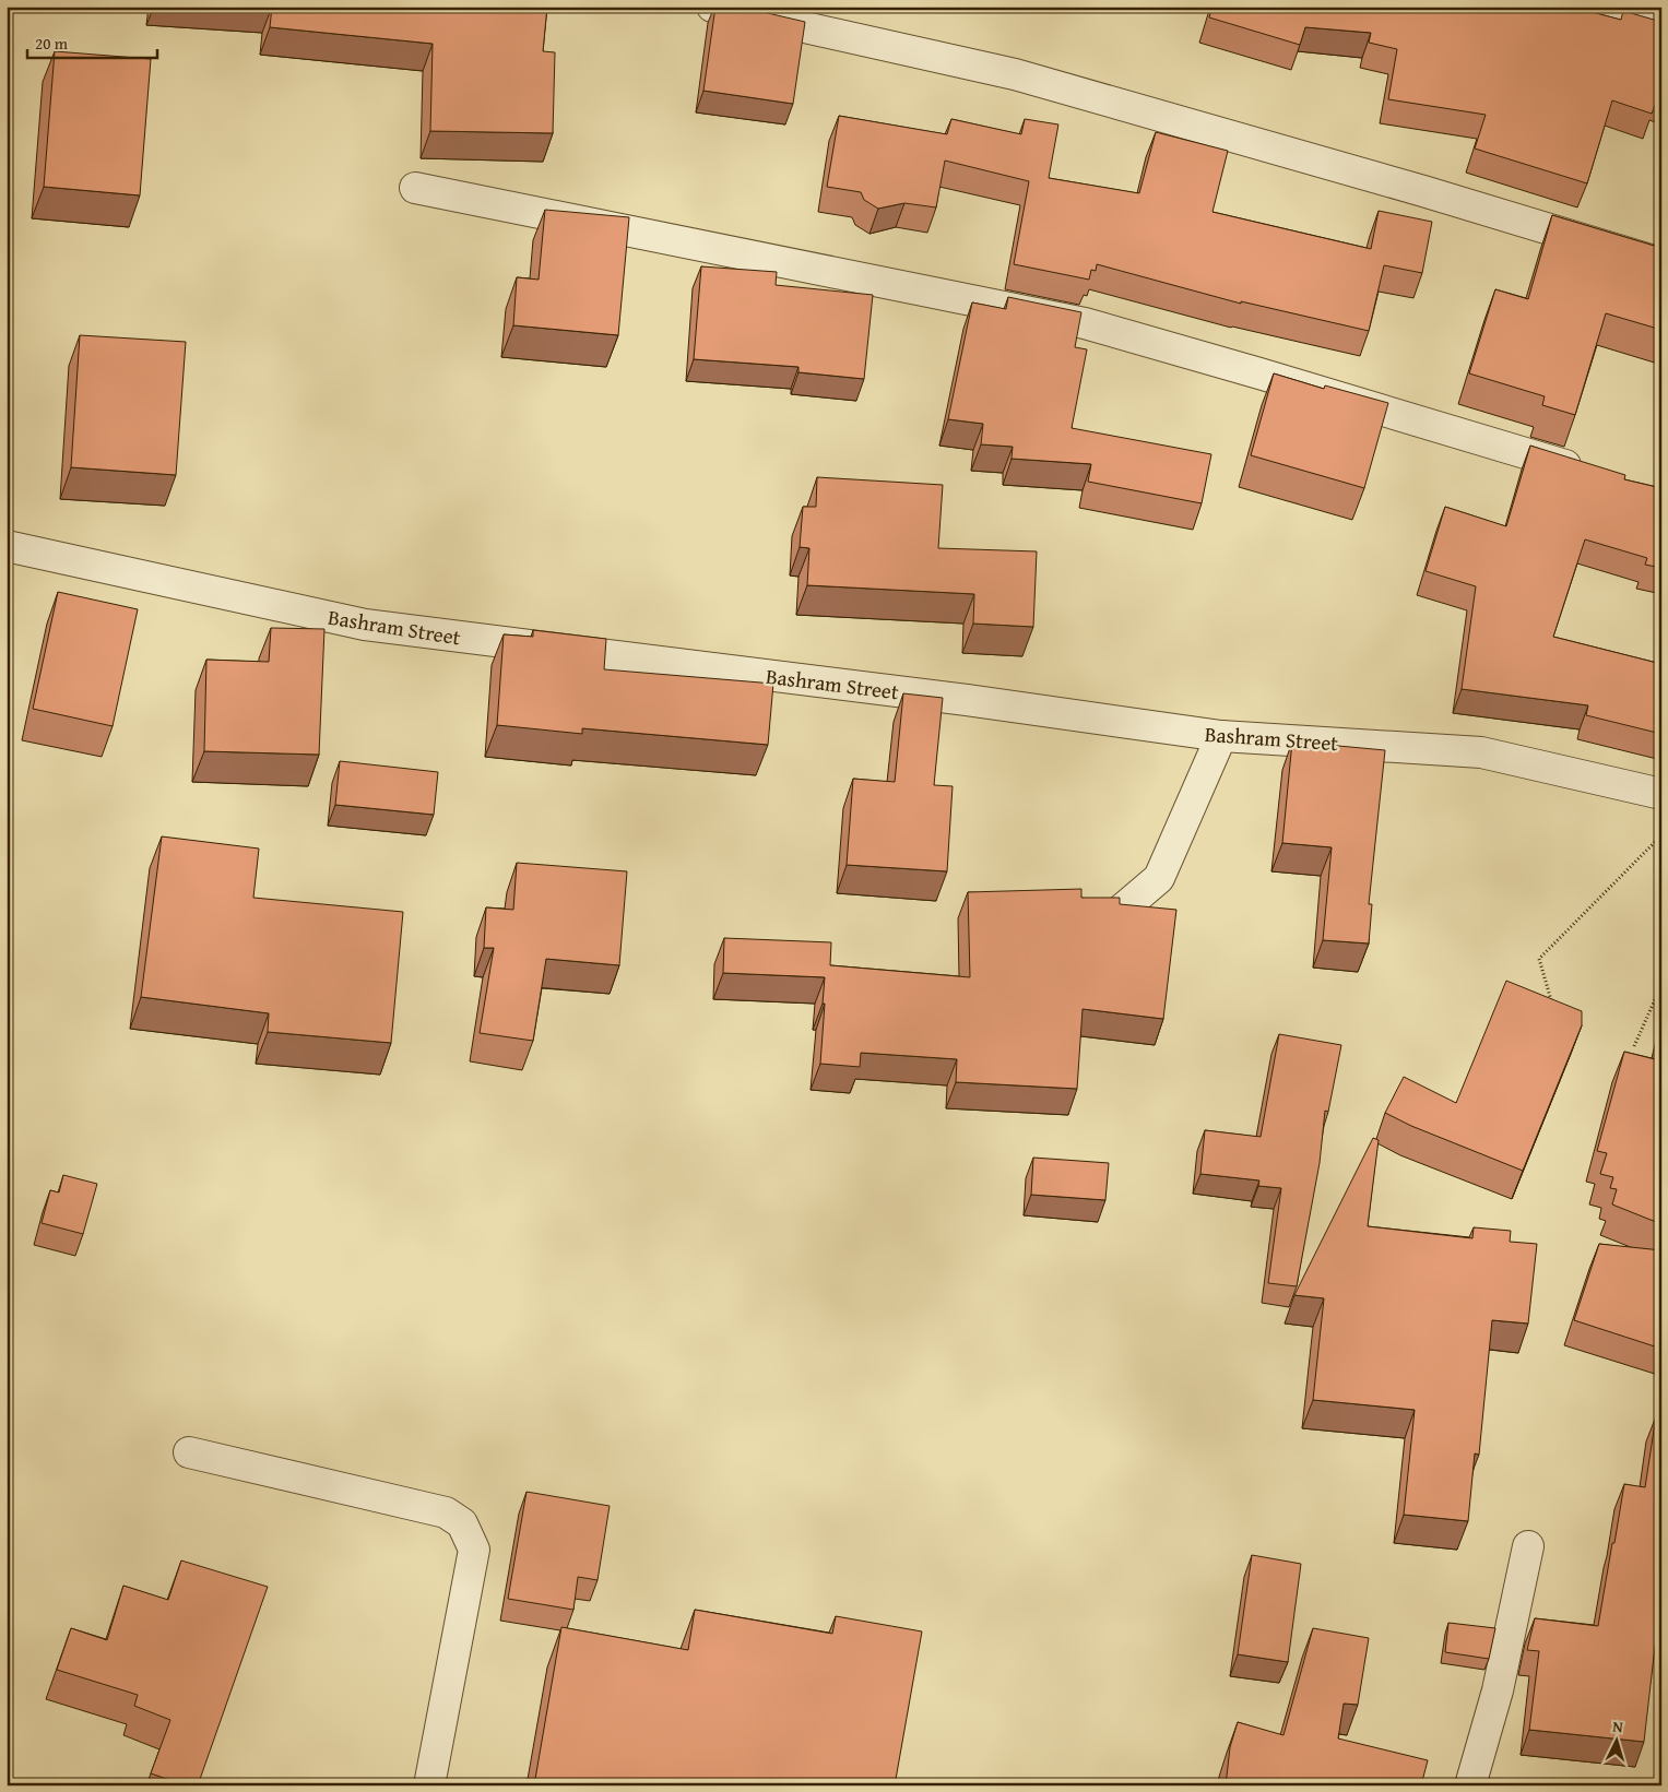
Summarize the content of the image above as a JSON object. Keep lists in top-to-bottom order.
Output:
{
  "streets": {
    "street": ["Bashram Street"]
  },
  "scale_bar": "20 m",
  "north": "top"
}
